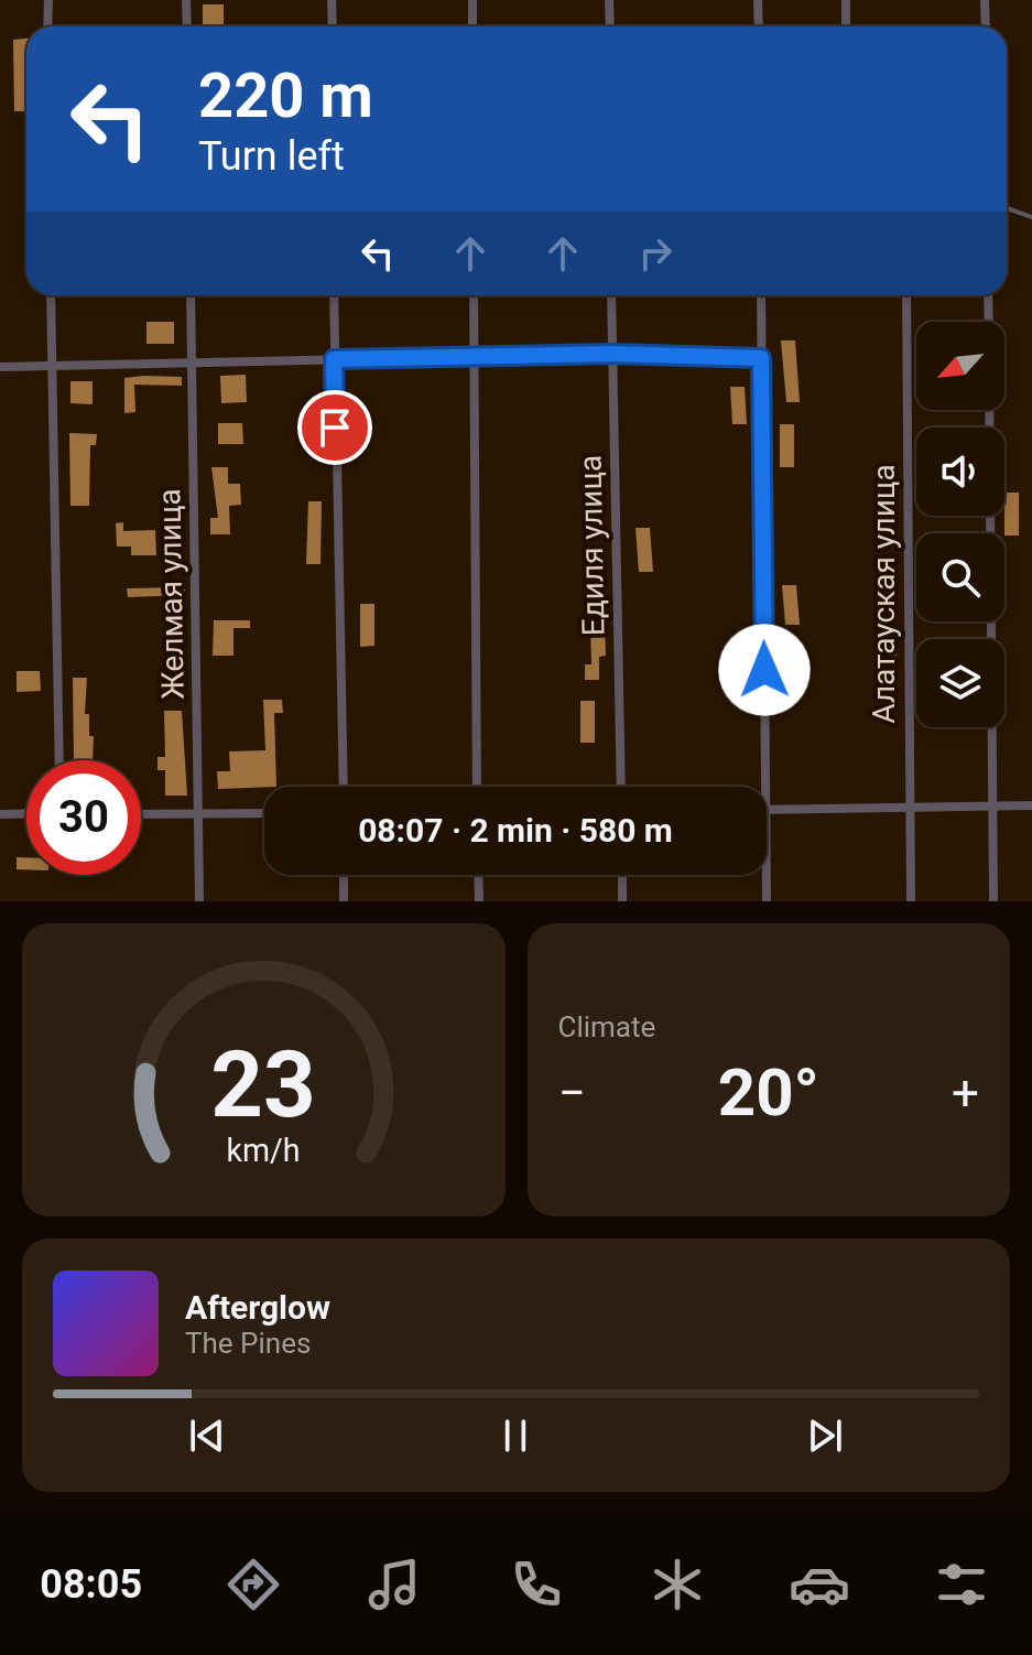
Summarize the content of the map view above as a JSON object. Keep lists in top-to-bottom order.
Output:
{
  "streets": {
    "street": ["Едиля улица", "Желмая улица", "Алатауская улица"]
  },
  "north": "bottom left",
  "page": {
    "turn": ["220 m", "Turn left"],
    "limit": "30",
    "trip": "08:07 · 2 min · 580 m",
    "tile": "Climate",
    "heat": ["−", "20°", "+"],
    "song": ["Afterglow", "The Pines"],
    "tabs": "08:05",
    "gauge": ["23", "km/h"]
  }
}
